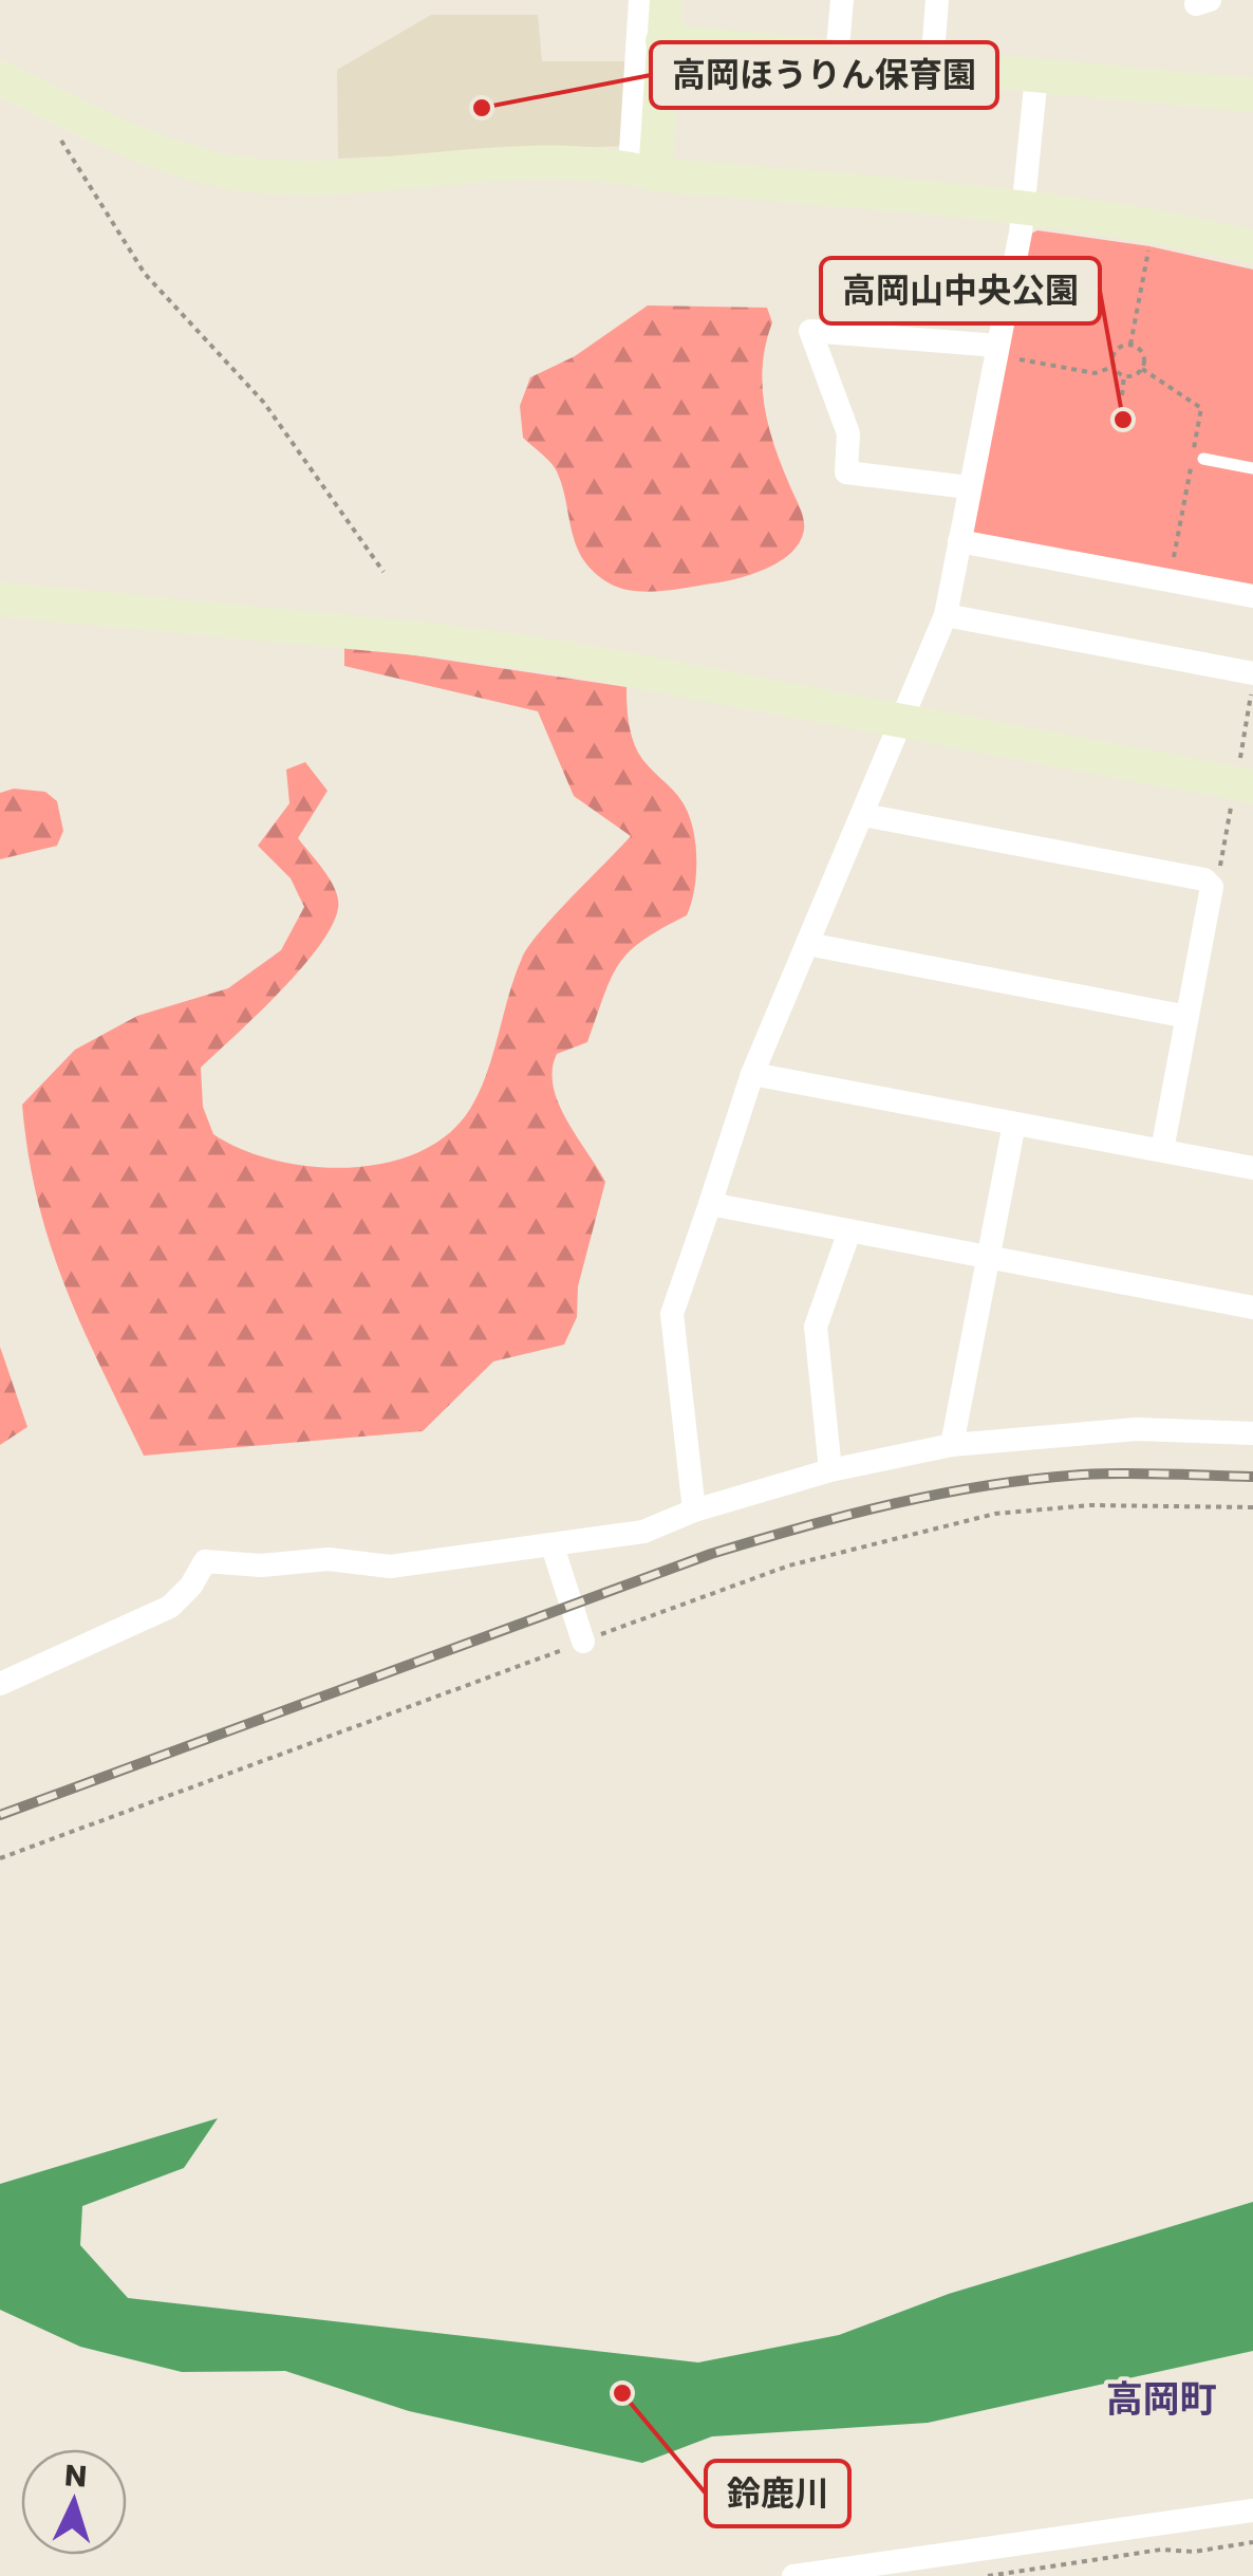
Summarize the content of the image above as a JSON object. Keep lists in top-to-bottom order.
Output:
{
  "districts": ["高岡町"],
  "places": ["高岡ほうりん保育園", "高岡山中央公園", "鈴鹿川"],
  "north": "top"
}
